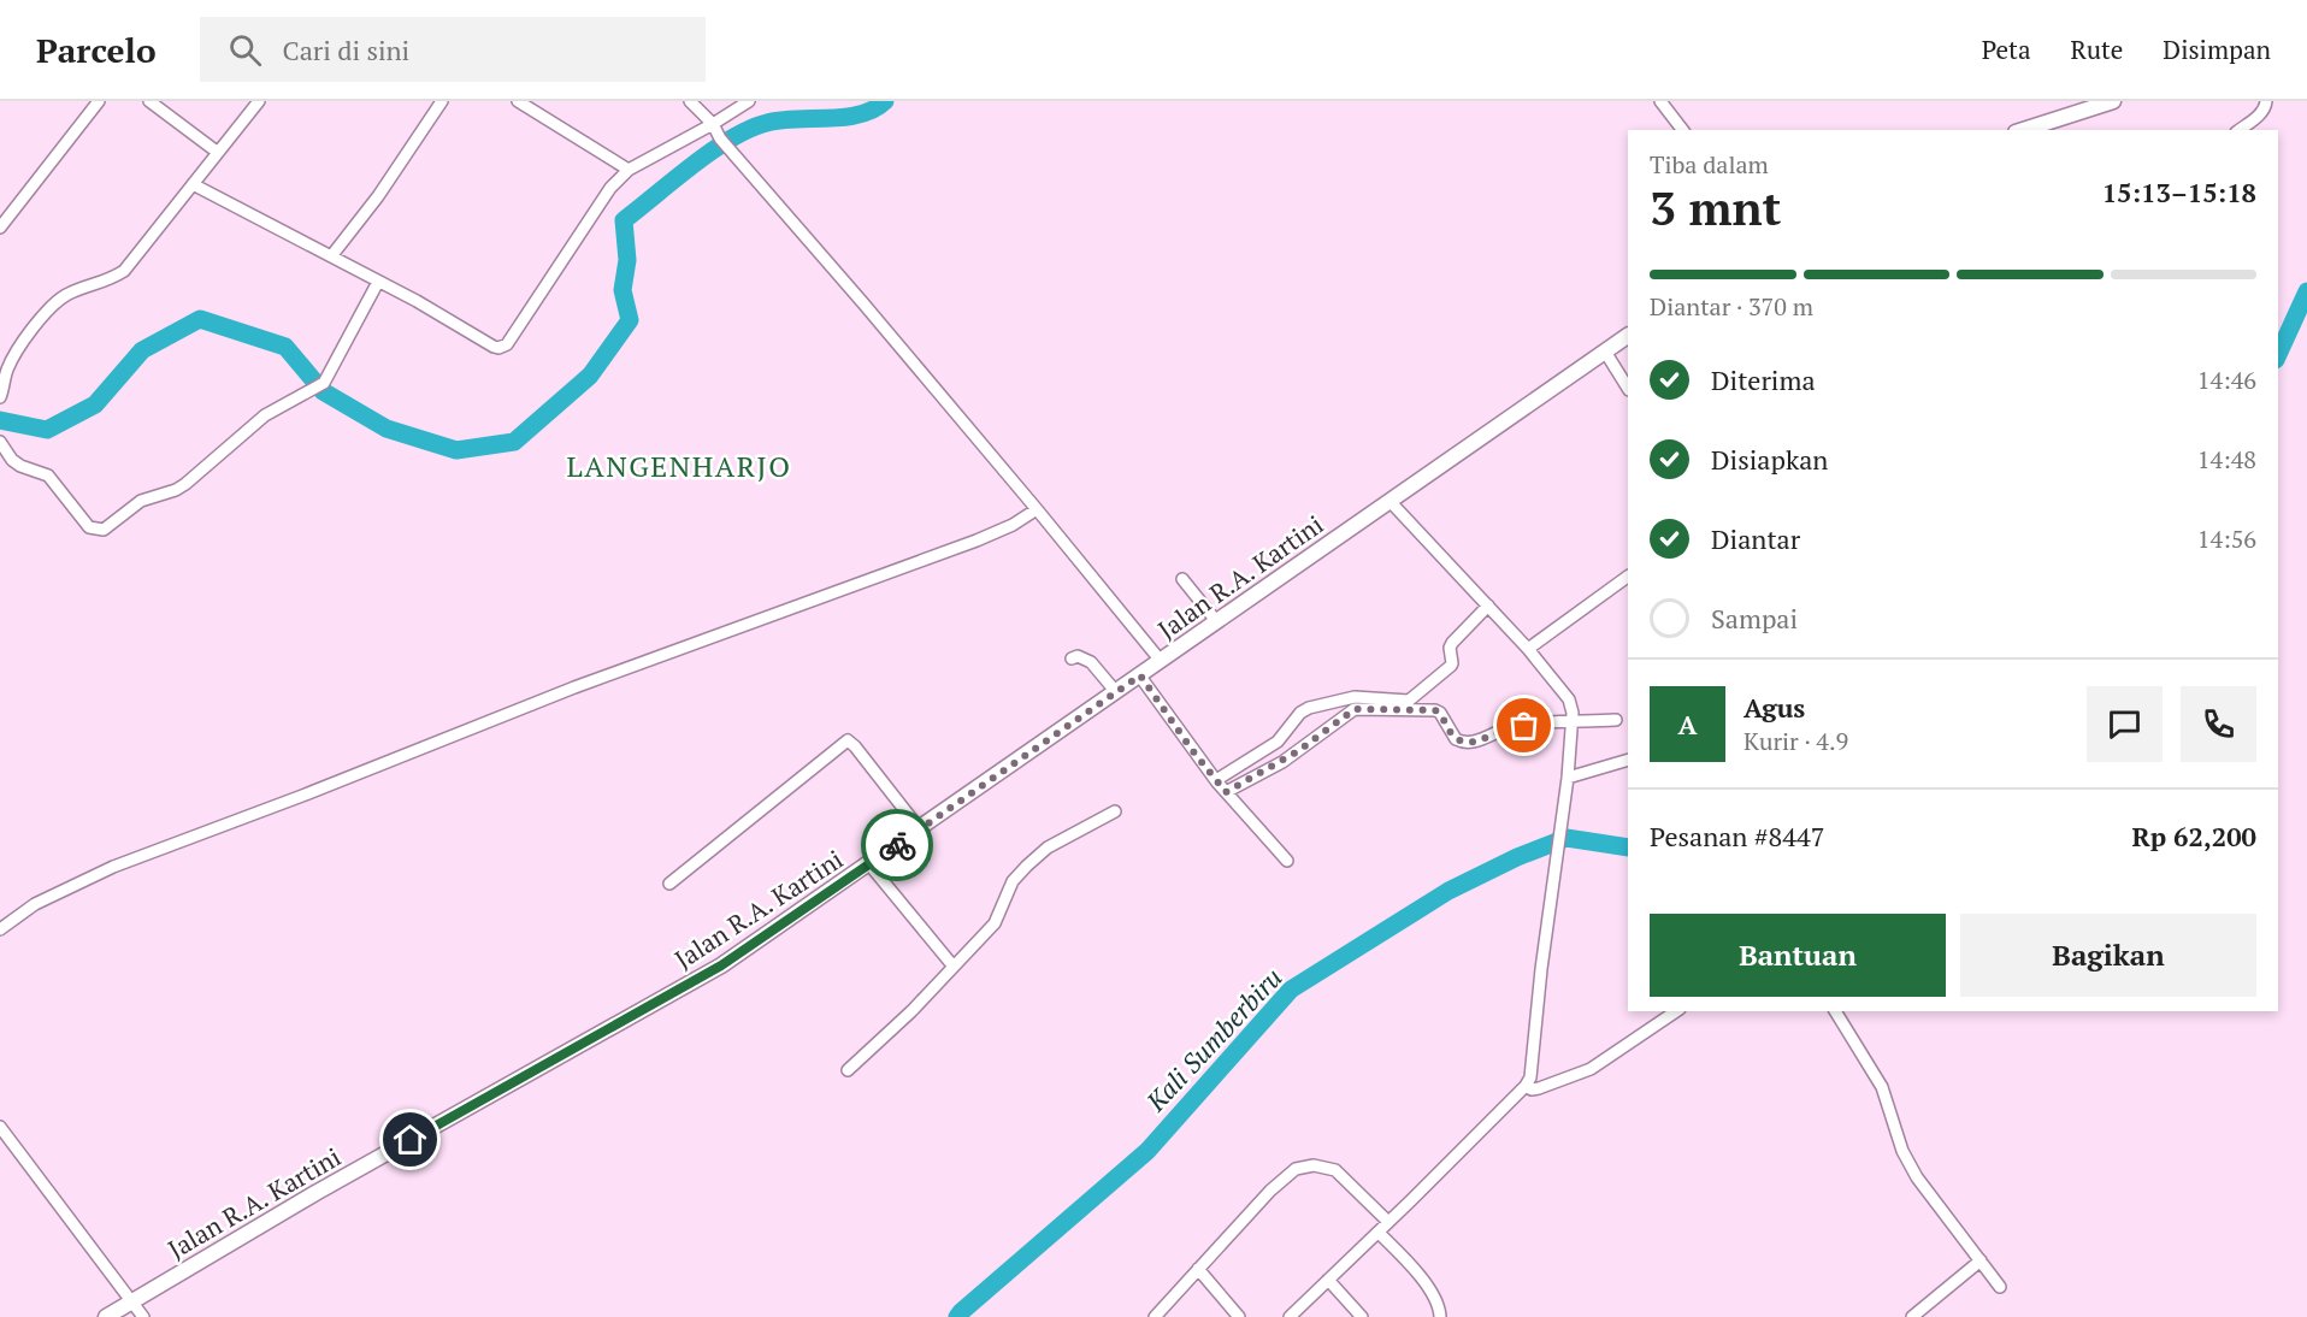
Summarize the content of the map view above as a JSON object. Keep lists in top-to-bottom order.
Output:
{
  "streets": {
    "main road": ["Jalan R.A. Kartini"]
  },
  "districts": ["LANGENHARJO"],
  "water": ["Kali Sumberbiru"],
  "page": {
    "header": "Parcelo",
    "search": "Cari di sini",
    "nav": ["Peta", "Rute", "Disimpan"],
    "heading": ["3 mnt", "Tiba dalam", "15:13–15:18"],
    "panel": [
      "Agus",
      "Kurir · 4.9",
      "Pesanan #8447",
      "Rp 62,200"
    ],
    "bar": "Diantar · 370 m",
    "list": [
      ["Diterima", "14:46"],
      ["Disiapkan", "14:48"],
      ["Diantar", "14:56"],
      "Sampai"
    ],
    "round": "A",
    "buttons": ["Bantuan", "Bagikan"]
  }
}
